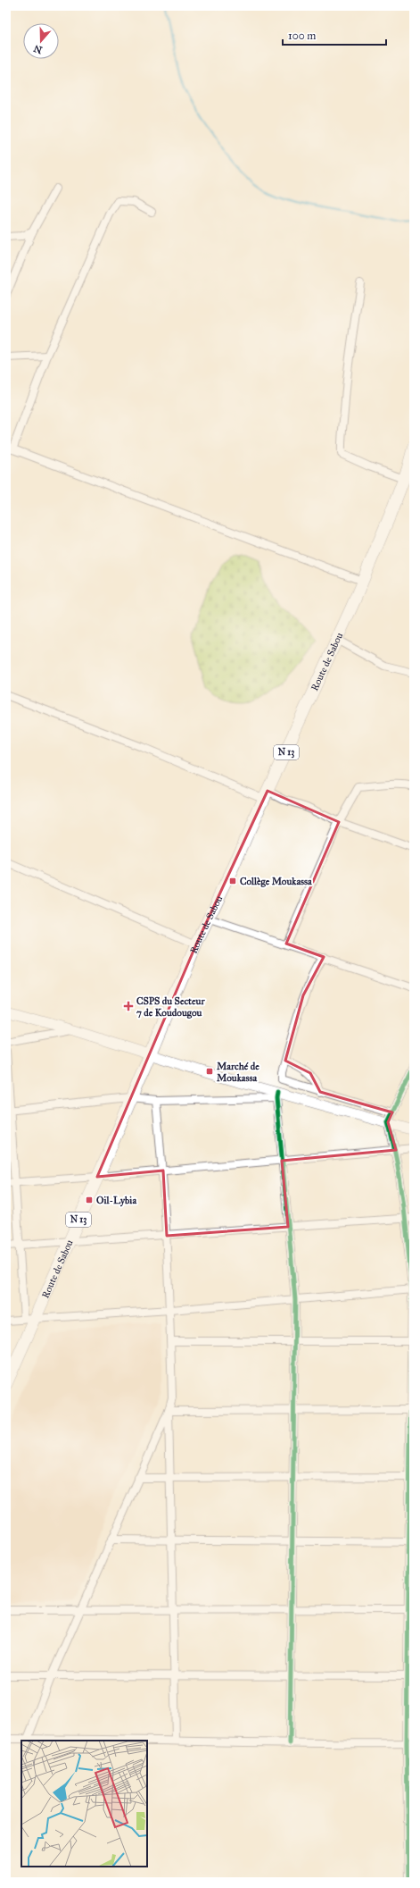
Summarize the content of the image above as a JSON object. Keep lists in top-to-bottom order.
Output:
{
  "streets": {
    "main road": ["Route de Sabou", "N 13"]
  },
  "places": {
    "transit": ["Collège Moukassa", "Marché de Moukassa", "Oil-Lybia"],
    "health": ["CSPS du Secteur 7 de Koudougou"]
  },
  "scale_bar": "100 m",
  "north": "bottom"
}
